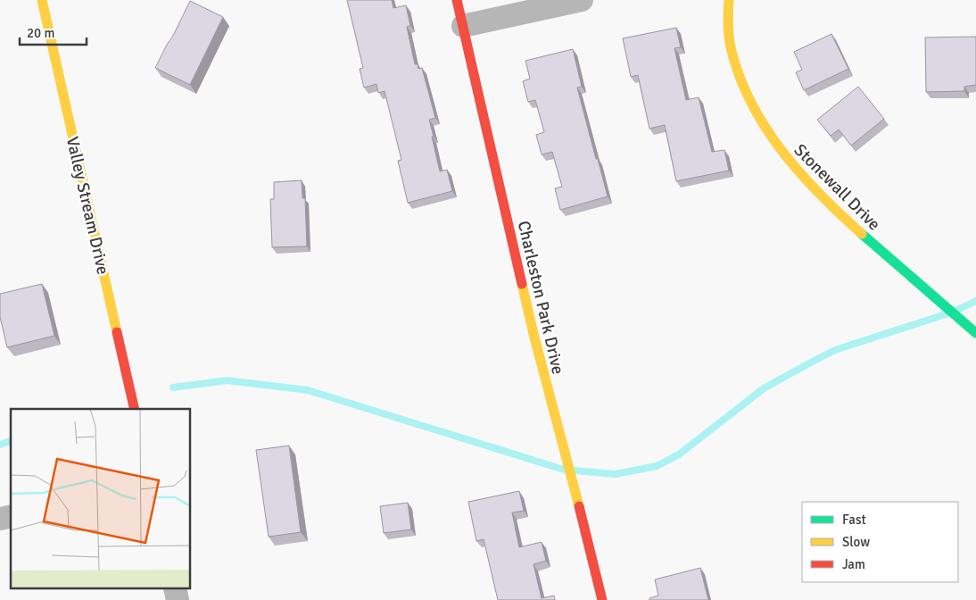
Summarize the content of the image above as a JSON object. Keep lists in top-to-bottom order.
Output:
{
  "streets": {
    "street": ["Stonewall Drive", "Valley Stream Drive", "Charleston Park Drive"]
  },
  "legend": ["Fast", "Slow", "Jam"],
  "scale_bar": "20 m"
}
